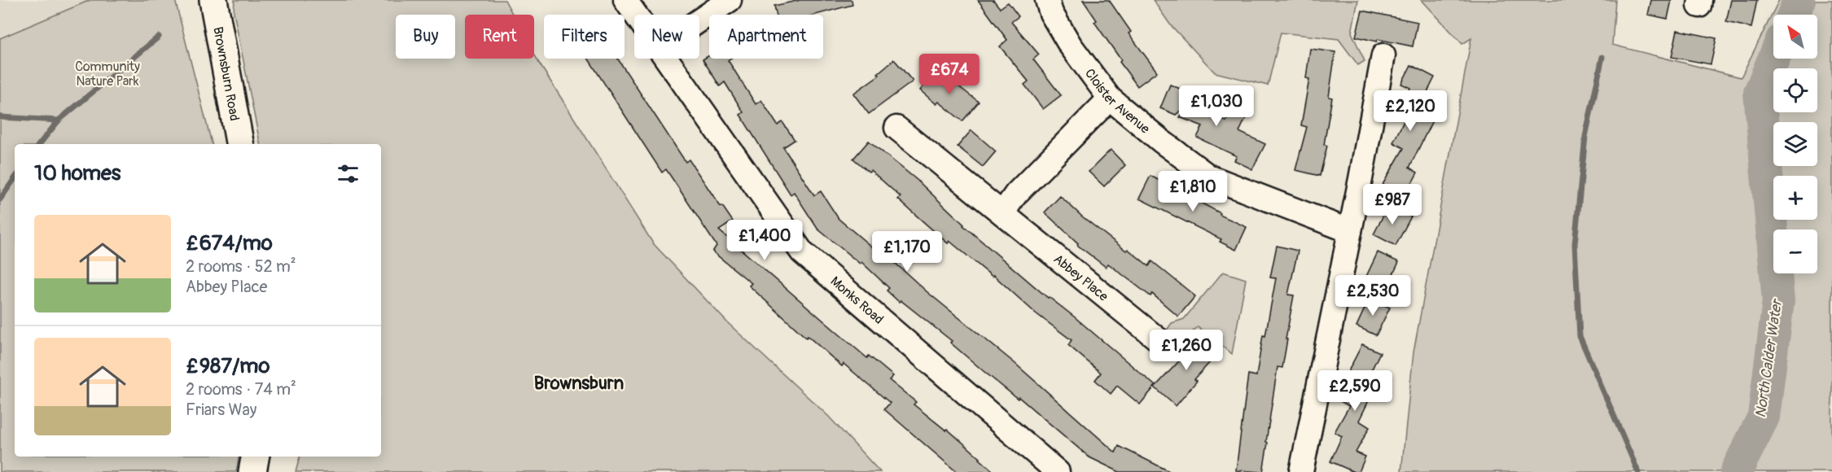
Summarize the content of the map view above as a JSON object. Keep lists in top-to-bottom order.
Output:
{
  "streets": {
    "main road": ["Brownsburn Road"],
    "street": ["Cloister Avenue", "Abbey Place", "Monks Road"]
  },
  "districts": ["Brownsburn"],
  "water": ["North Calder Water"],
  "parks": ["Community Nature Park"],
  "north": "top left",
  "page": {
    "map_buttons": ["+", "−"],
    "chip": [
      "Buy",
      "Rent",
      "Filters",
      "New",
      "Apartment"
    ],
    "price": [
      "£674",
      "£1,030",
      "£2,120",
      "£1,810",
      "£987",
      "£1,400",
      "£1,170",
      "£2,530",
      "£1,260",
      "£2,590"
    ],
    "heading": "10 homes",
    "list": [
      {
        "name": "£674/mo",
        "note": "2 rooms · 52 m² · Abbey Place"
      },
      {
        "name": "£987/mo",
        "note": "2 rooms · 74 m² · Friars Way"
      }
    ]
  }
}
